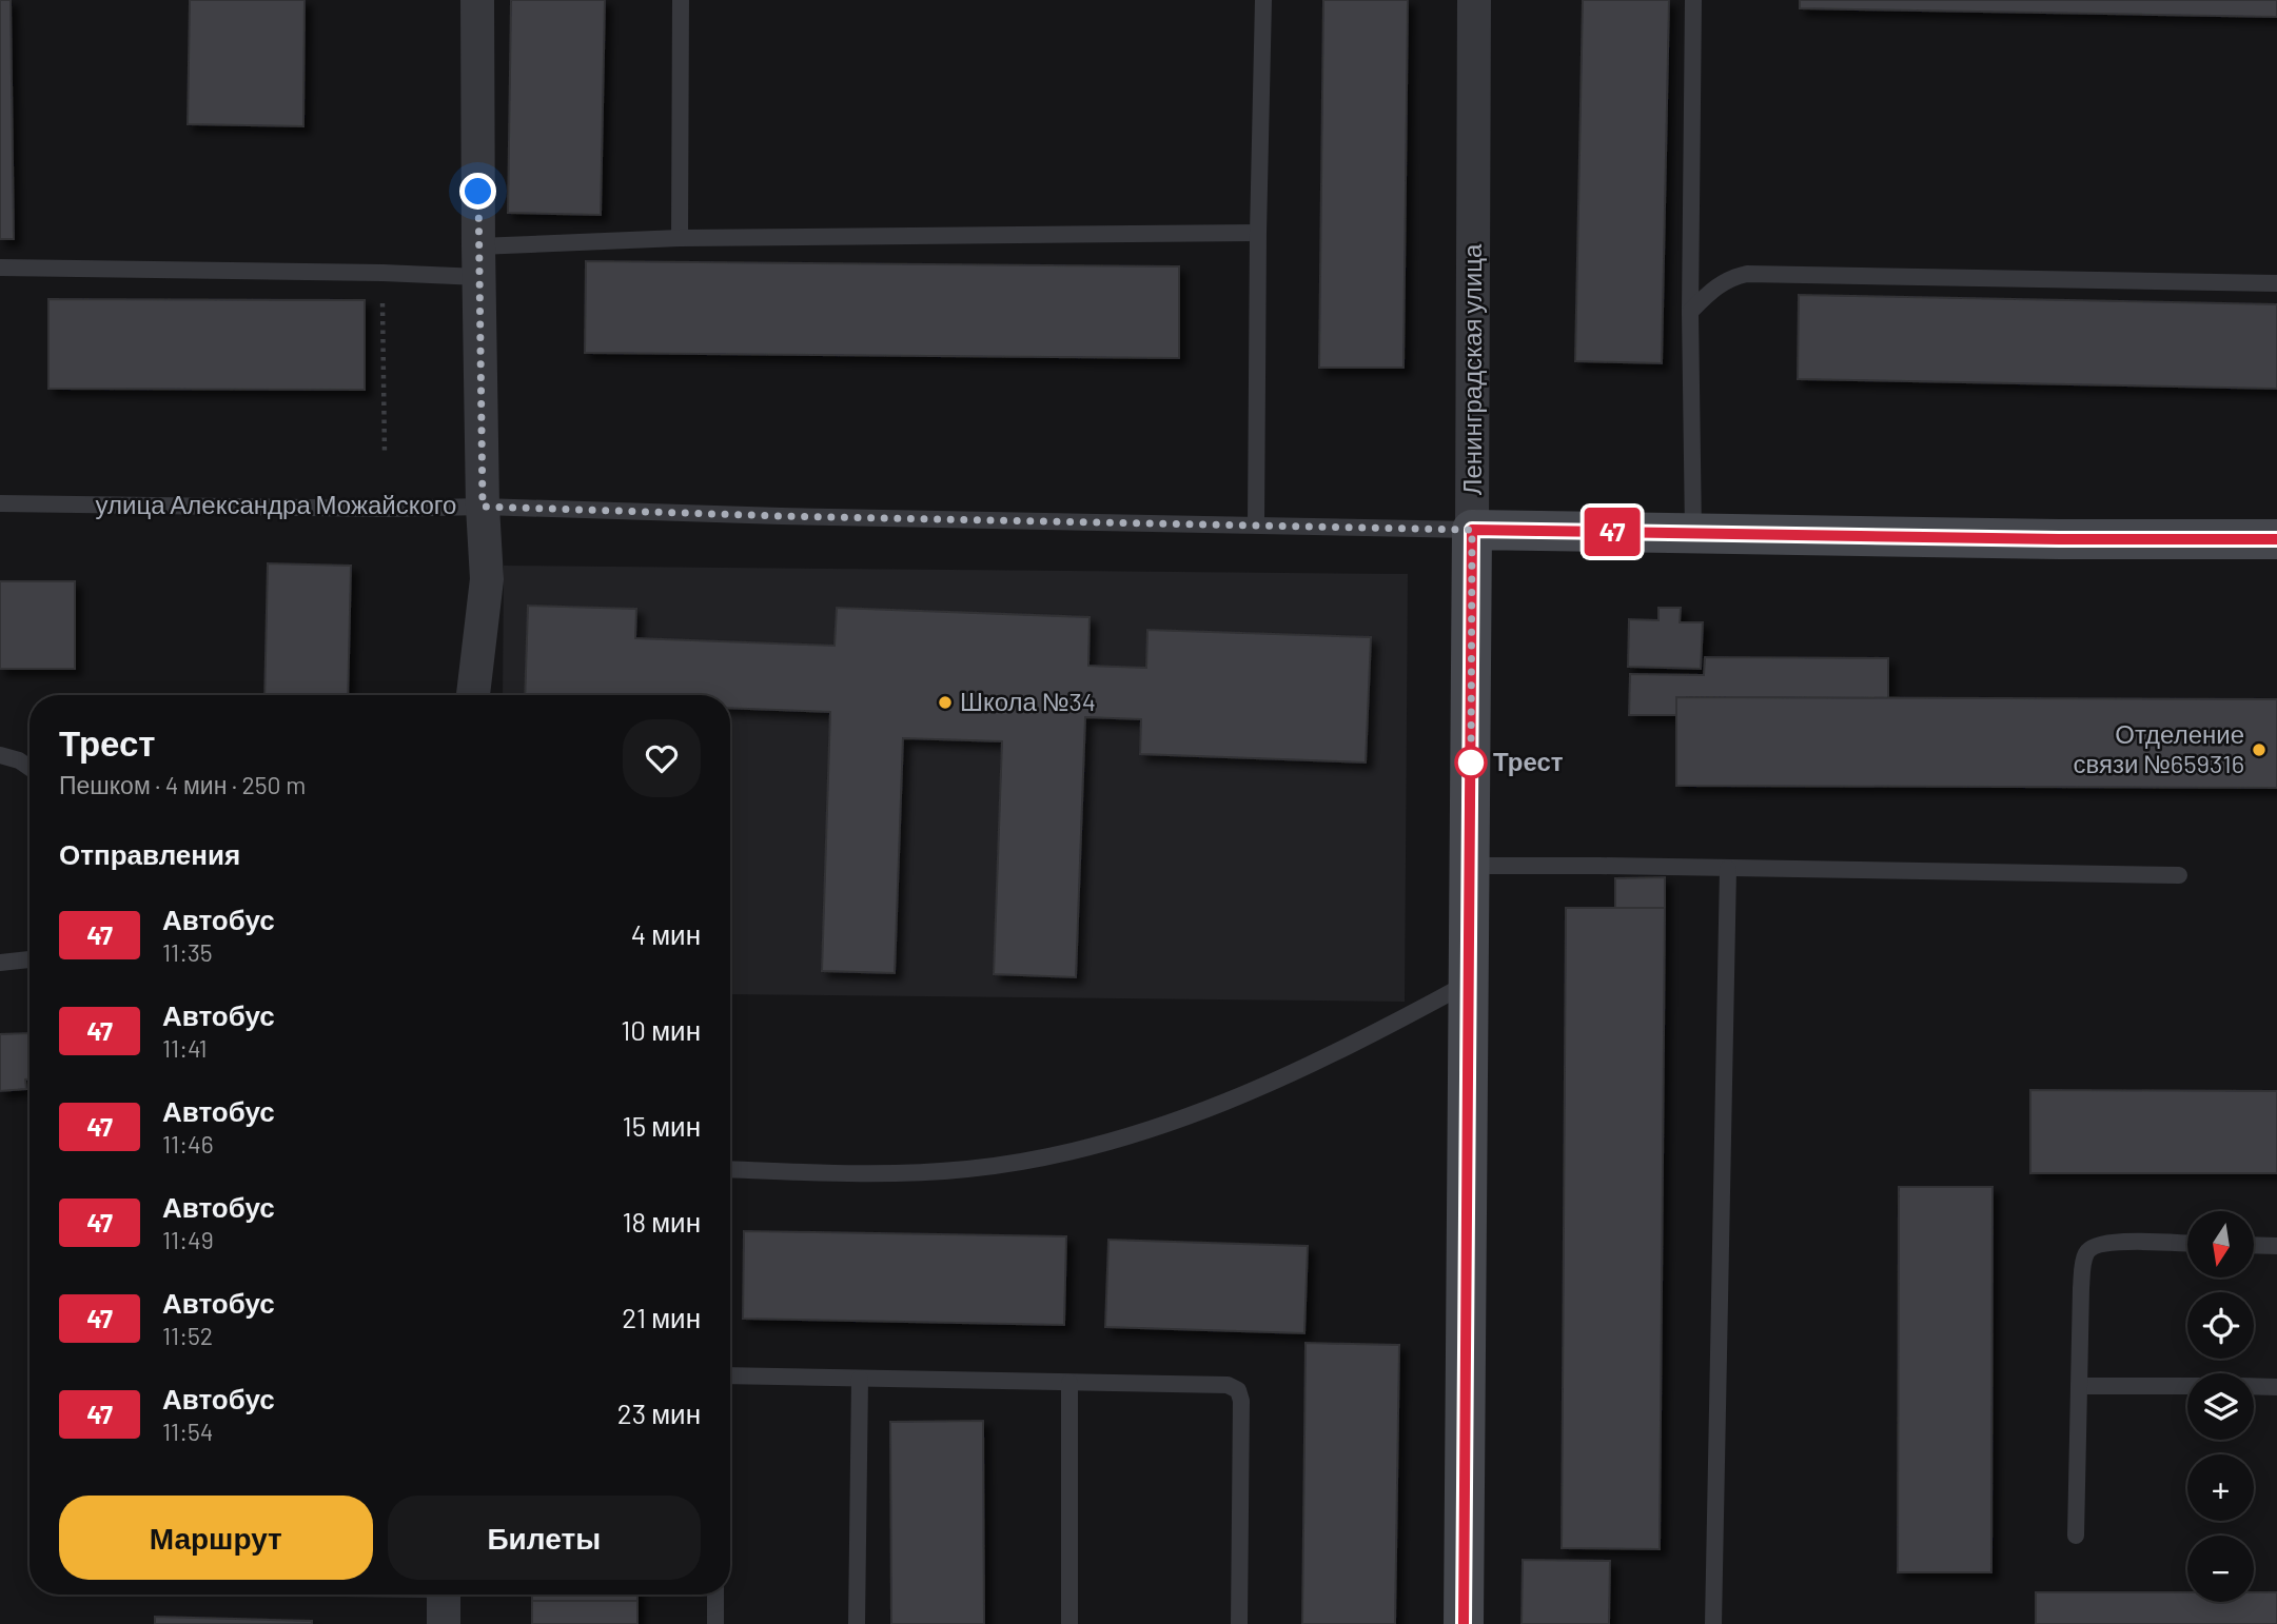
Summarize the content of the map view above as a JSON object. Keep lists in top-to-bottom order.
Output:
{
  "streets": {
    "street": ["Ленинградская улица", "улица Александра Можайского"]
  },
  "crossings": [
    ["Ленинградская улица", "улица Александра Можайского"]
  ],
  "places": ["Школа №34", "Отделение связи №659316", "Трест"],
  "lines": ["bus line 47"],
  "north": "bottom",
  "page": {
    "on_map": "47",
    "heading": [
      ["Трест", "Пешком · 4 мин · 250 m"],
      "Отправления"
    ],
    "list": [
      {
        "mark": "47",
        "name": "Автобус",
        "note": "11:35",
        "value": "4 мин"
      },
      {
        "mark": "47",
        "name": "Автобус",
        "note": "11:41",
        "value": "10 мин"
      },
      {
        "mark": "47",
        "name": "Автобус",
        "note": "11:46",
        "value": "15 мин"
      },
      {
        "mark": "47",
        "name": "Автобус",
        "note": "11:49",
        "value": "18 мин"
      },
      {
        "mark": "47",
        "name": "Автобус",
        "note": "11:52",
        "value": "21 мин"
      },
      {
        "mark": "47",
        "name": "Автобус",
        "note": "11:54",
        "value": "23 мин"
      }
    ],
    "map_buttons": ["+", "−"],
    "buttons": ["Маршрут", "Билеты"]
  }
}
